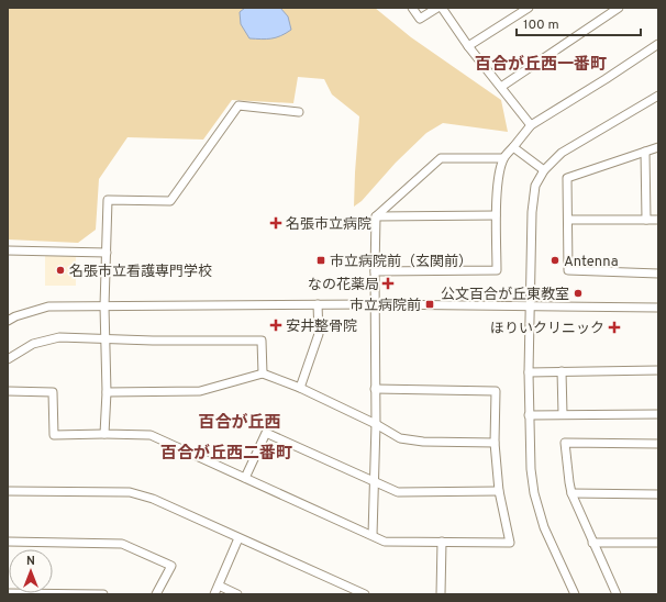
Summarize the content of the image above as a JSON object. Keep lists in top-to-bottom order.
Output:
{
  "districts": ["百合が丘西一番町", "百合が丘西", "百合が丘西二番町"],
  "places": {
    "health": [
      "名張市立病院",
      "なの花薬局",
      "安井整骨院",
      "ほりいクリニック"
    ],
    "transit": ["市立病院前（玄関前）", "市立病院前"],
    "other": ["Antenna", "名張市立看護専門学校", "公文百合が丘東教室"]
  },
  "scale_bar": "100 m",
  "north": "top"
}
